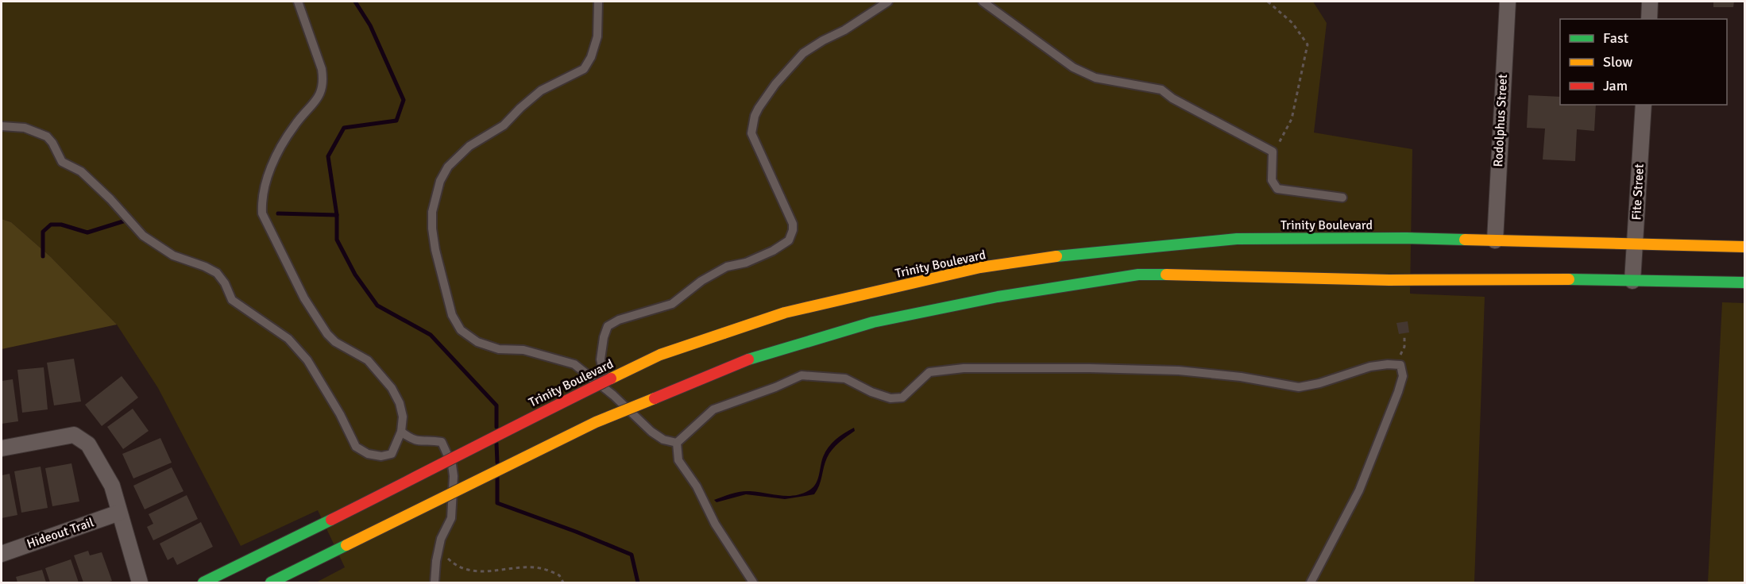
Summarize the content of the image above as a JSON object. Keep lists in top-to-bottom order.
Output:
{
  "streets": {
    "main road": ["Trinity Boulevard"],
    "street": ["Rodolphus Street", "Fite Street", "Hideout Trail"]
  },
  "crossings": [
    ["Rodolphus Street", "Trinity Boulevard"],
    ["Fite Street", "Trinity Boulevard"]
  ],
  "legend": ["Fast", "Slow", "Jam"]
}
